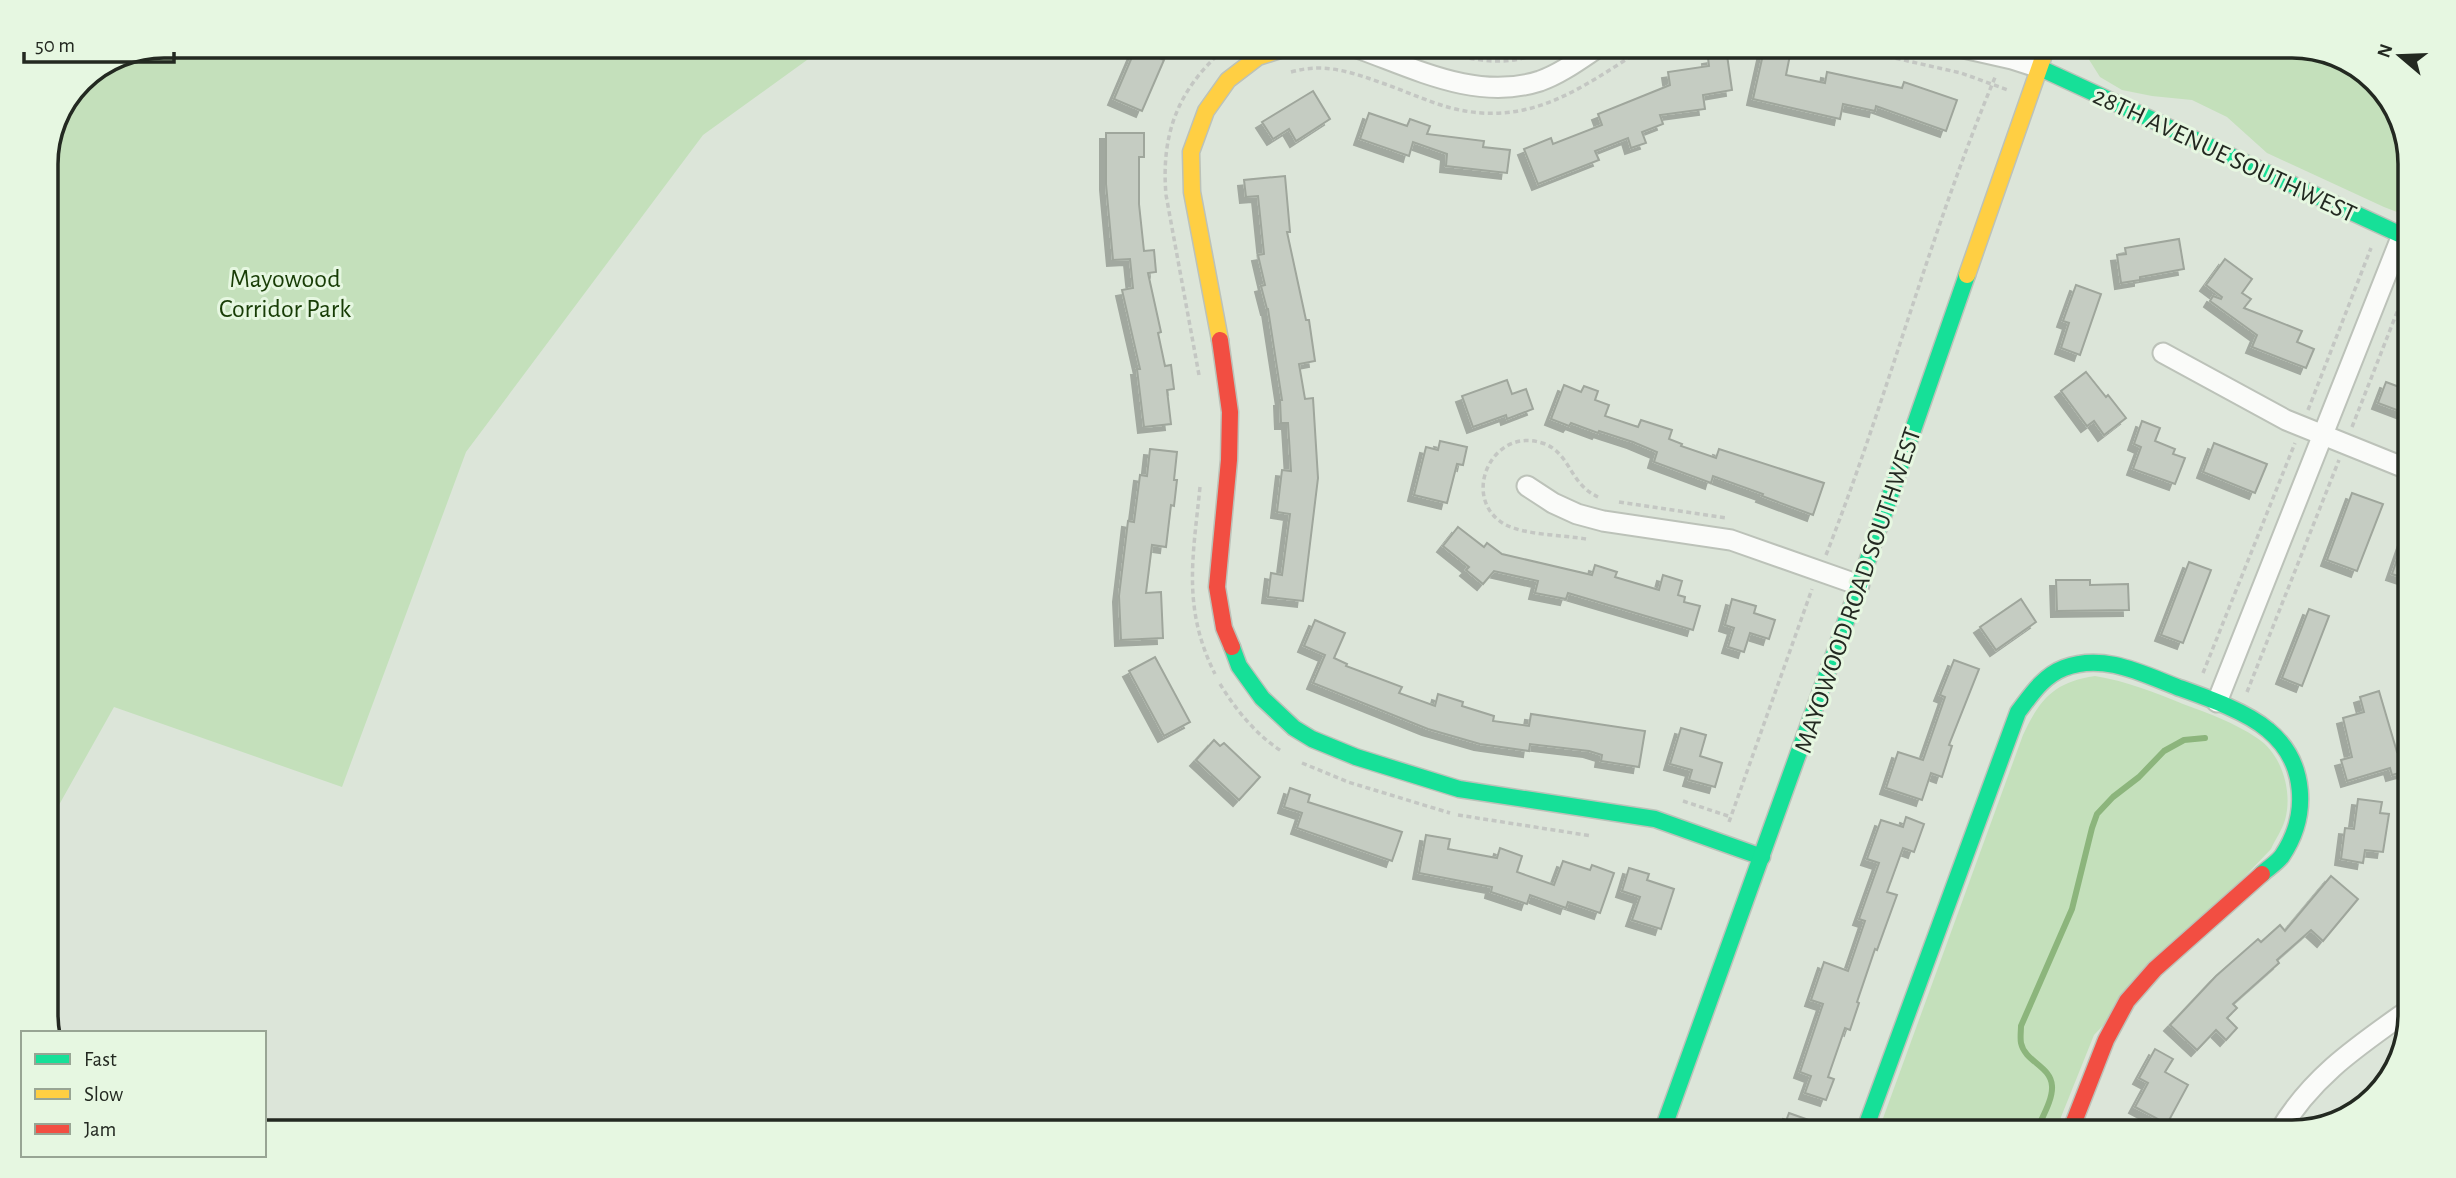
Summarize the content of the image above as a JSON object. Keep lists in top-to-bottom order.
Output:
{
  "streets": {
    "street": ["28TH AVENUE SOUTHWEST", "MAYOWOOD ROAD SOUTHWEST"]
  },
  "crossings": [
    ["28TH AVENUE SOUTHWEST", "MAYOWOOD ROAD SOUTHWEST"]
  ],
  "parks": ["Mayowood Corridor Park"],
  "legend": ["Fast", "Slow", "Jam"],
  "scale_bar": "50 m",
  "north": "left"
}
